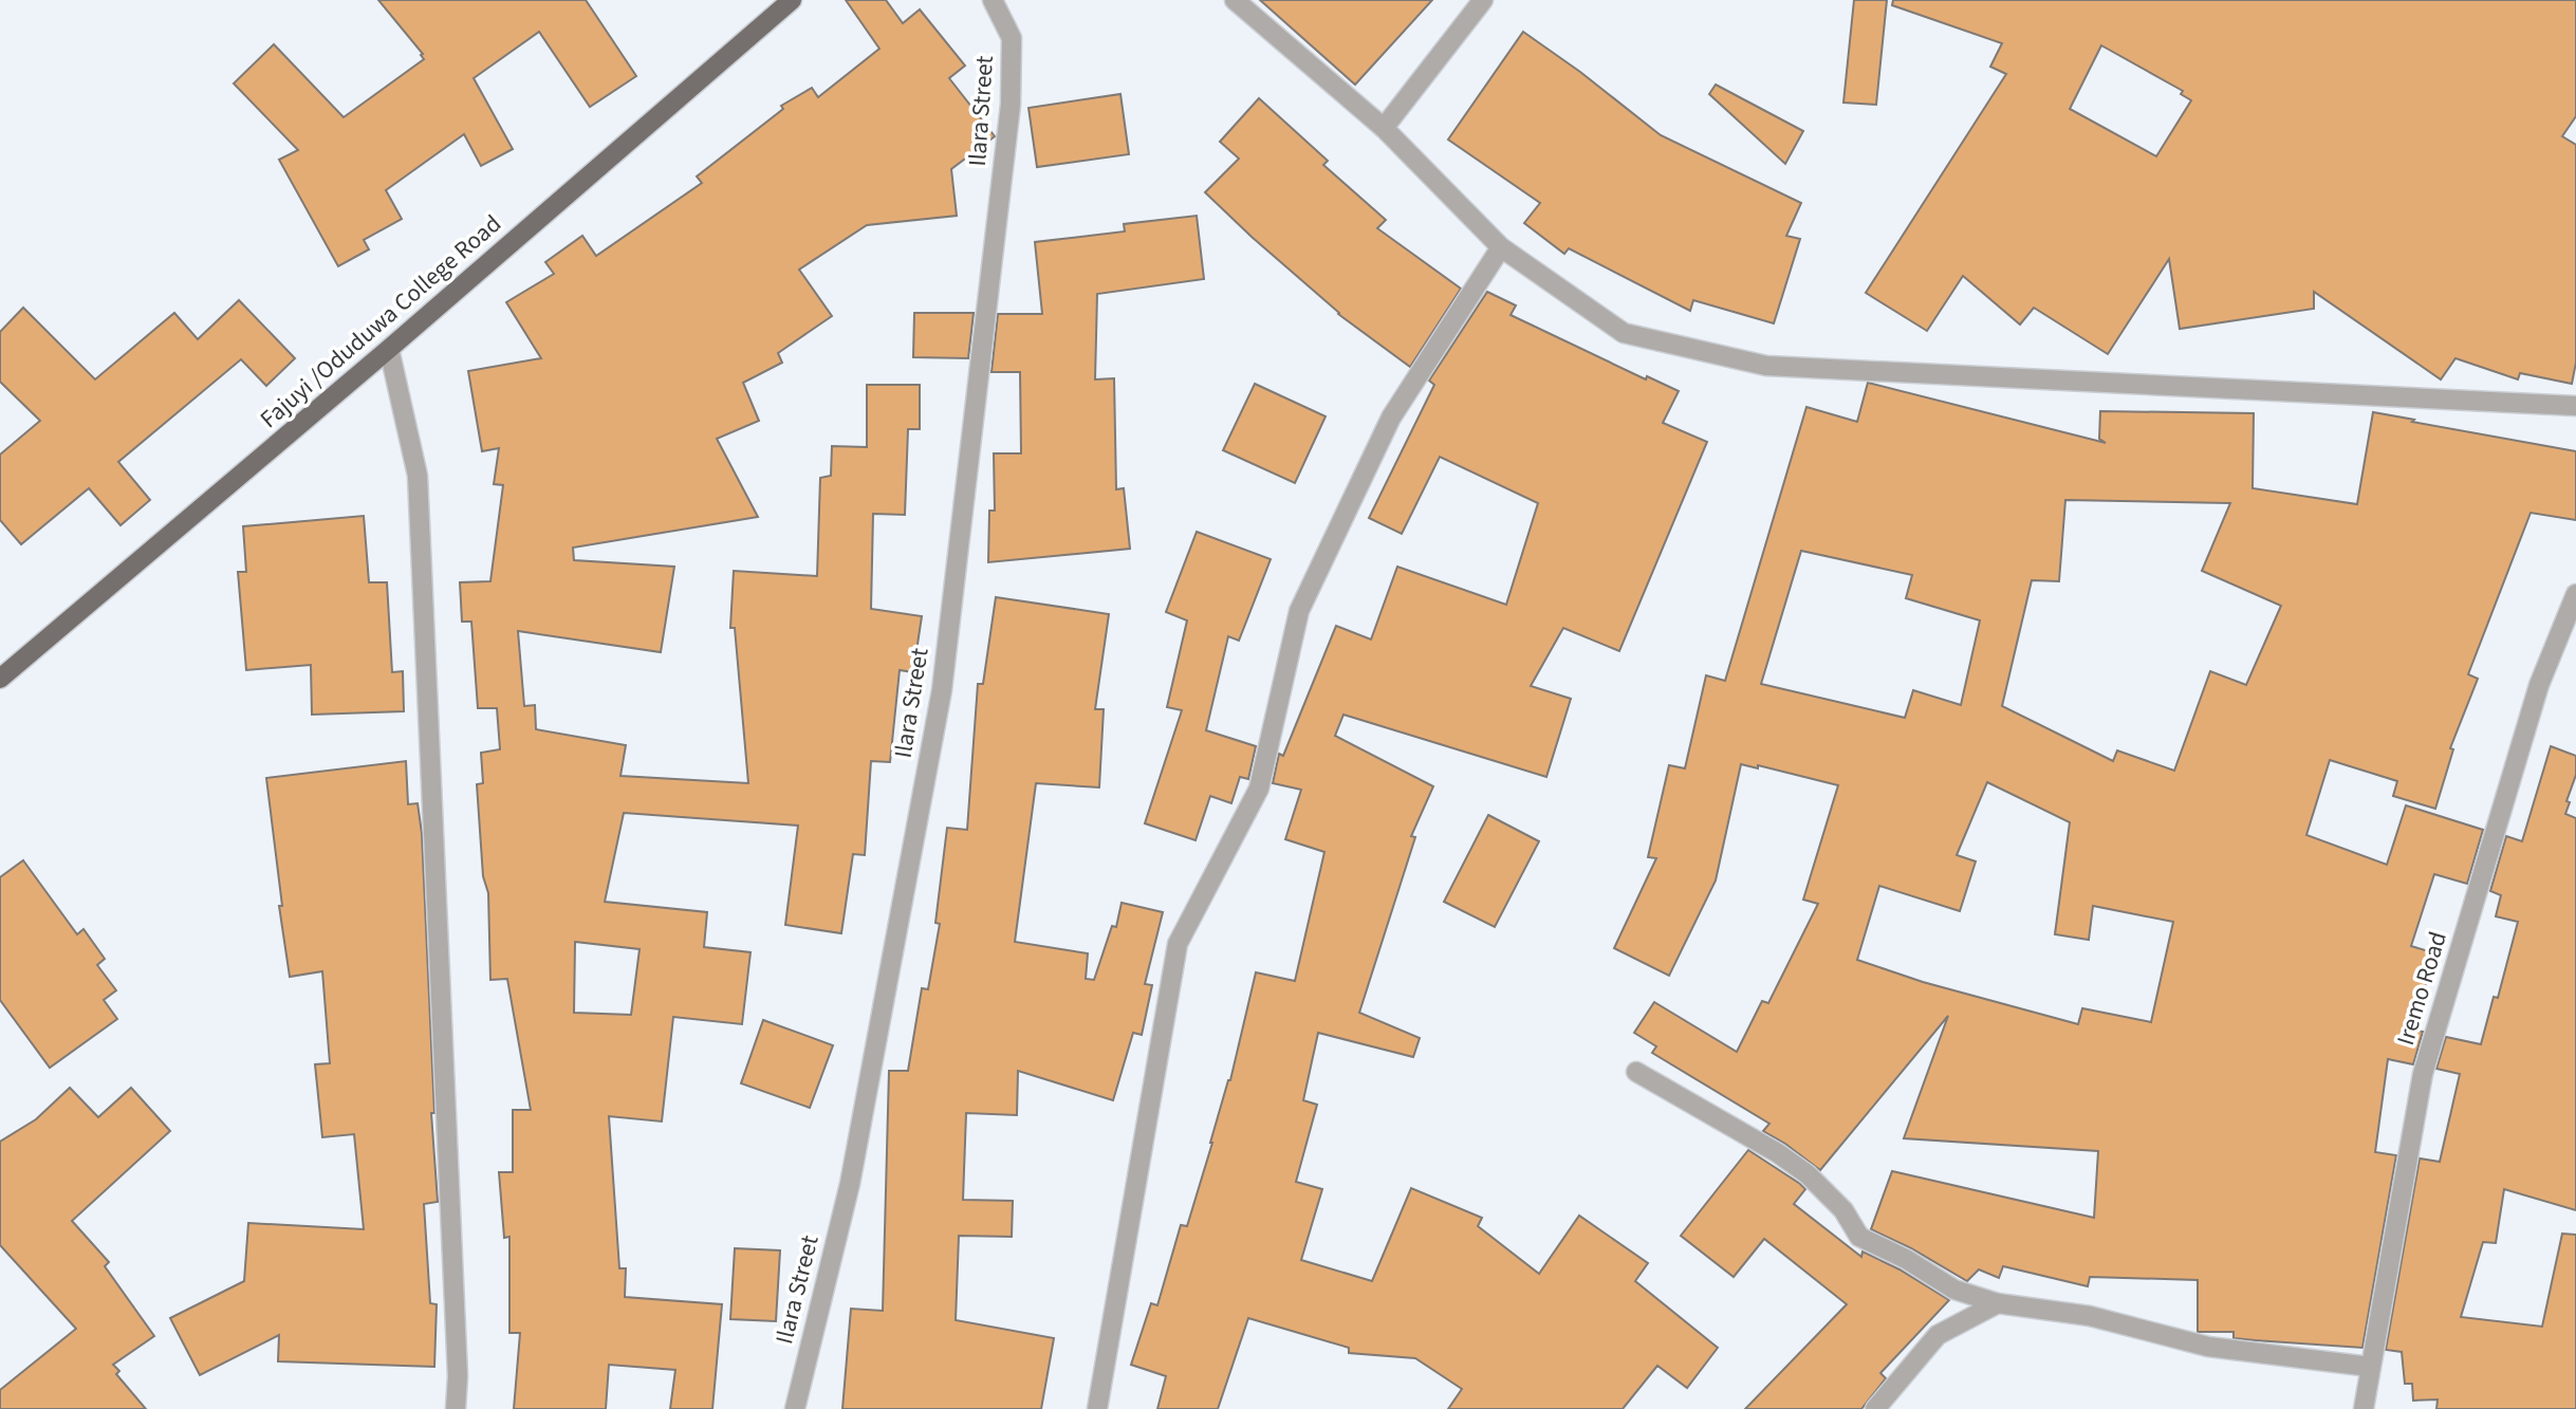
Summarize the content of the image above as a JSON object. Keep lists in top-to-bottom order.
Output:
{
  "streets": {
    "main road": ["Fajuyi /Oduduwa College Road"],
    "street": ["Ilara Street", "Iremo Road"]
  }
}
